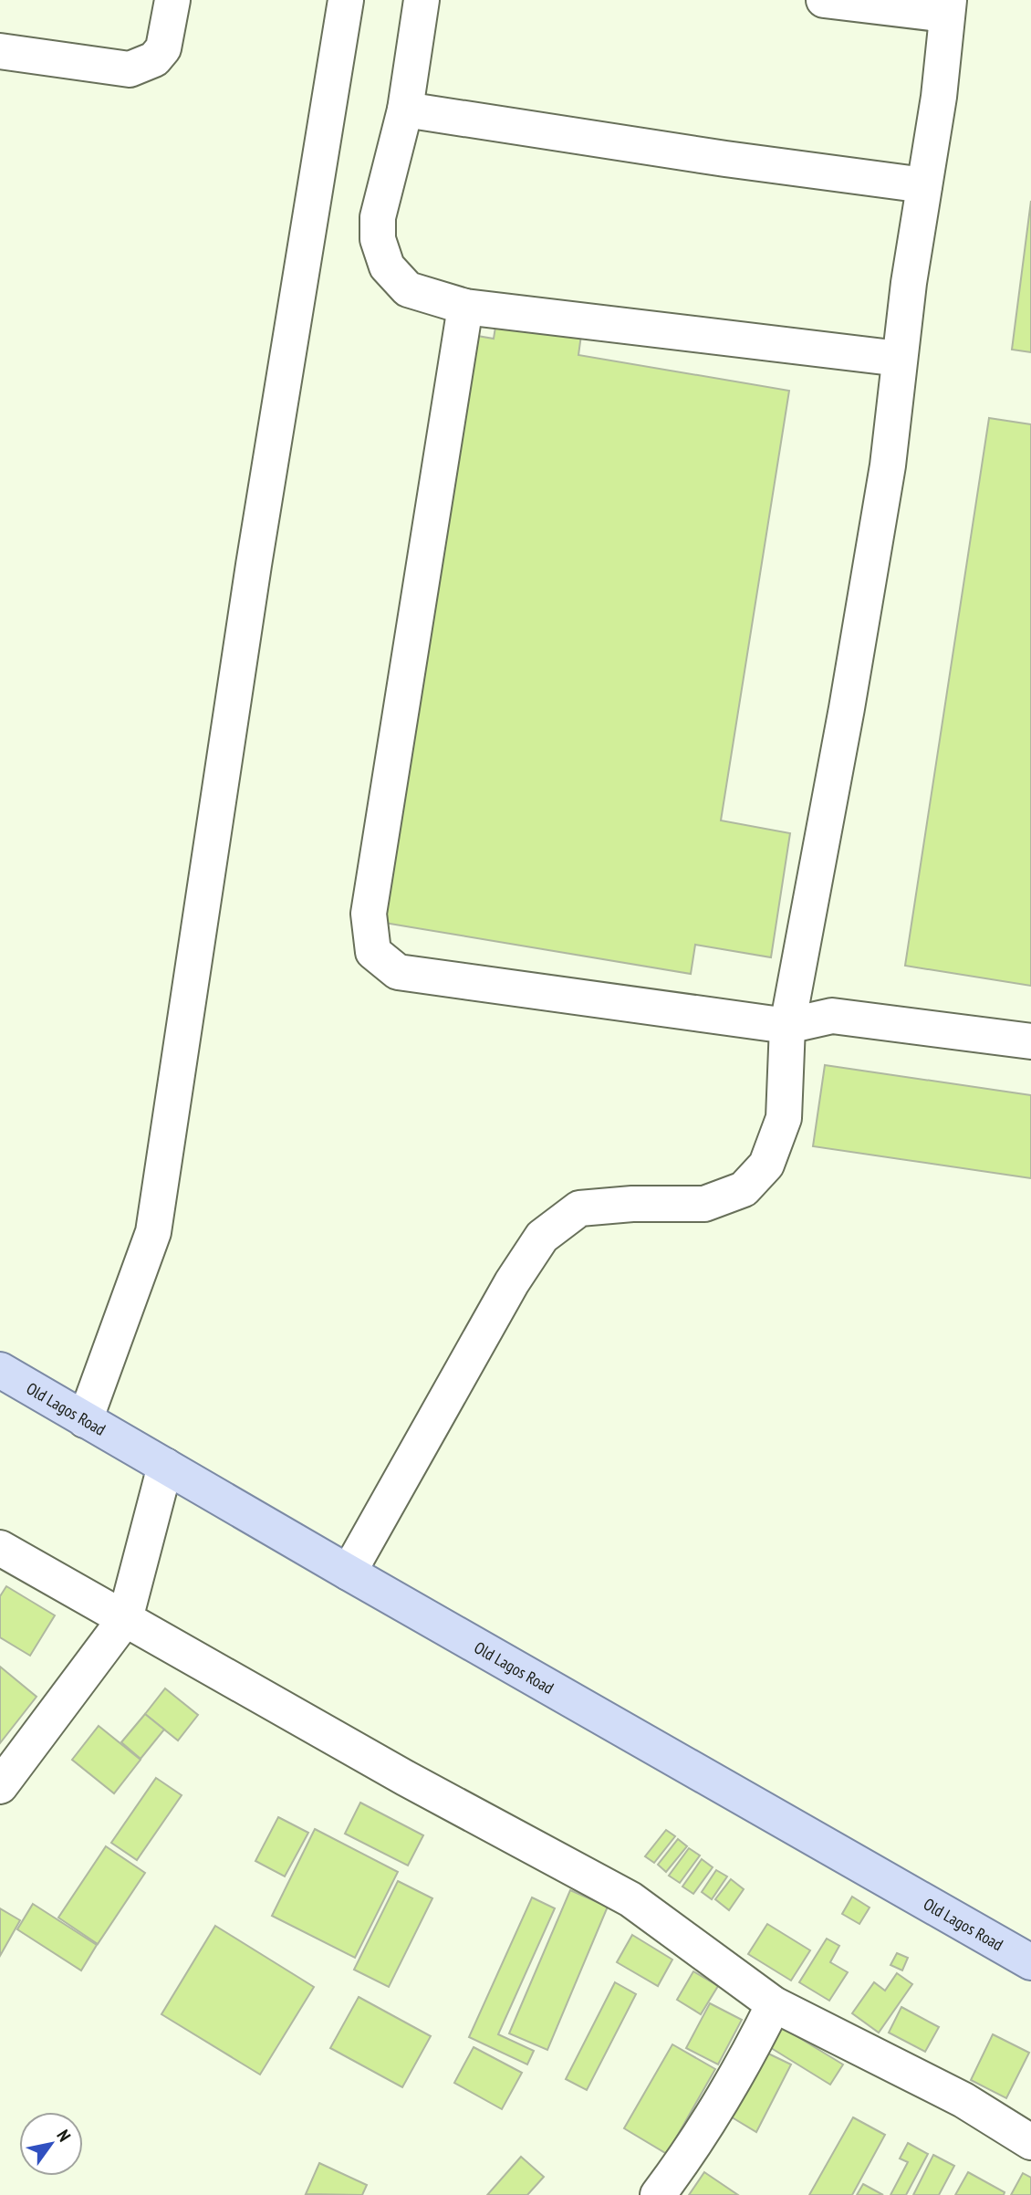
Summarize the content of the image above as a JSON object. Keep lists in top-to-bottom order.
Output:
{
  "streets": {
    "main road": ["Old Lagos Road"]
  },
  "north": "top right"
}
